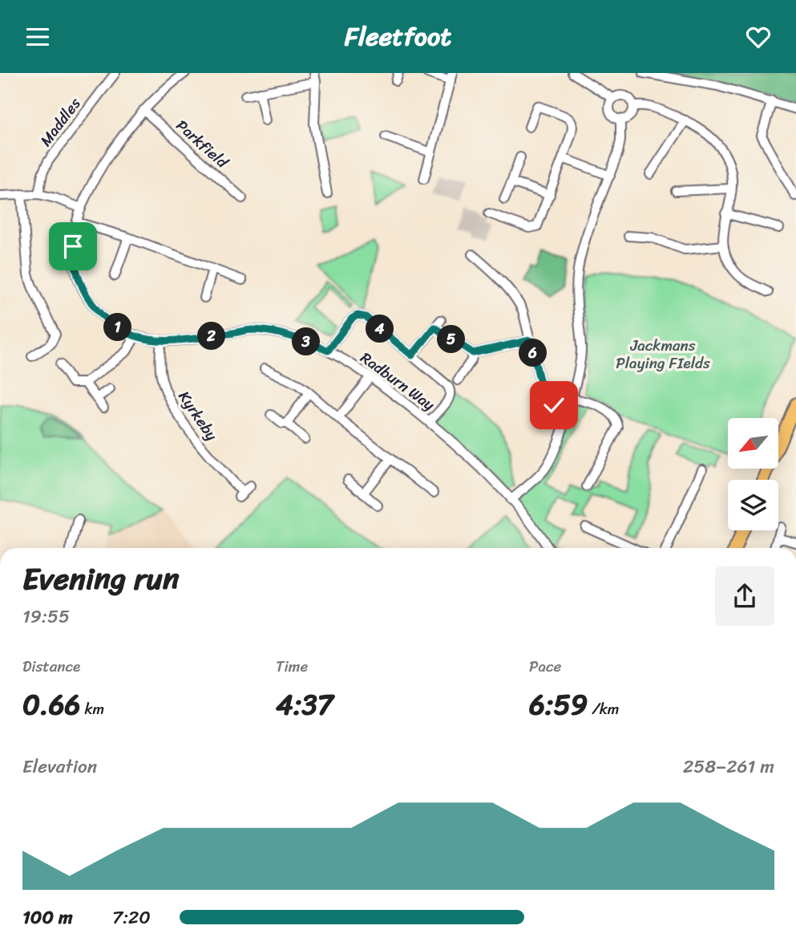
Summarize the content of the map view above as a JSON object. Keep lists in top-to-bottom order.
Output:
{
  "streets": {
    "street": [
      "Maddles",
      "Parkfield",
      "Radburn Way",
      "Kyrkeby"
    ]
  },
  "crossings": [
    ["Parkfield", "Radburn Way"],
    ["Radburn Way", "Kyrkeby"]
  ],
  "parks": ["Jackmans Playing FIelds"],
  "north": "bottom left",
  "page": {
    "header": "Fleetfoot",
    "pins": [
      "1",
      "4",
      "2",
      "5",
      "3",
      "6"
    ],
    "heading": ["Evening run", "19:55"],
    "stats": [
      ["Distance", "0.66 km"],
      ["Time", "4:37"],
      ["Pace", "6:59 /km"]
    ],
    "chart": ["Elevation", "258–261 m"],
    "list": [
      {
        "name": "100 m",
        "note": "7:20"
      }
    ]
  }
}
